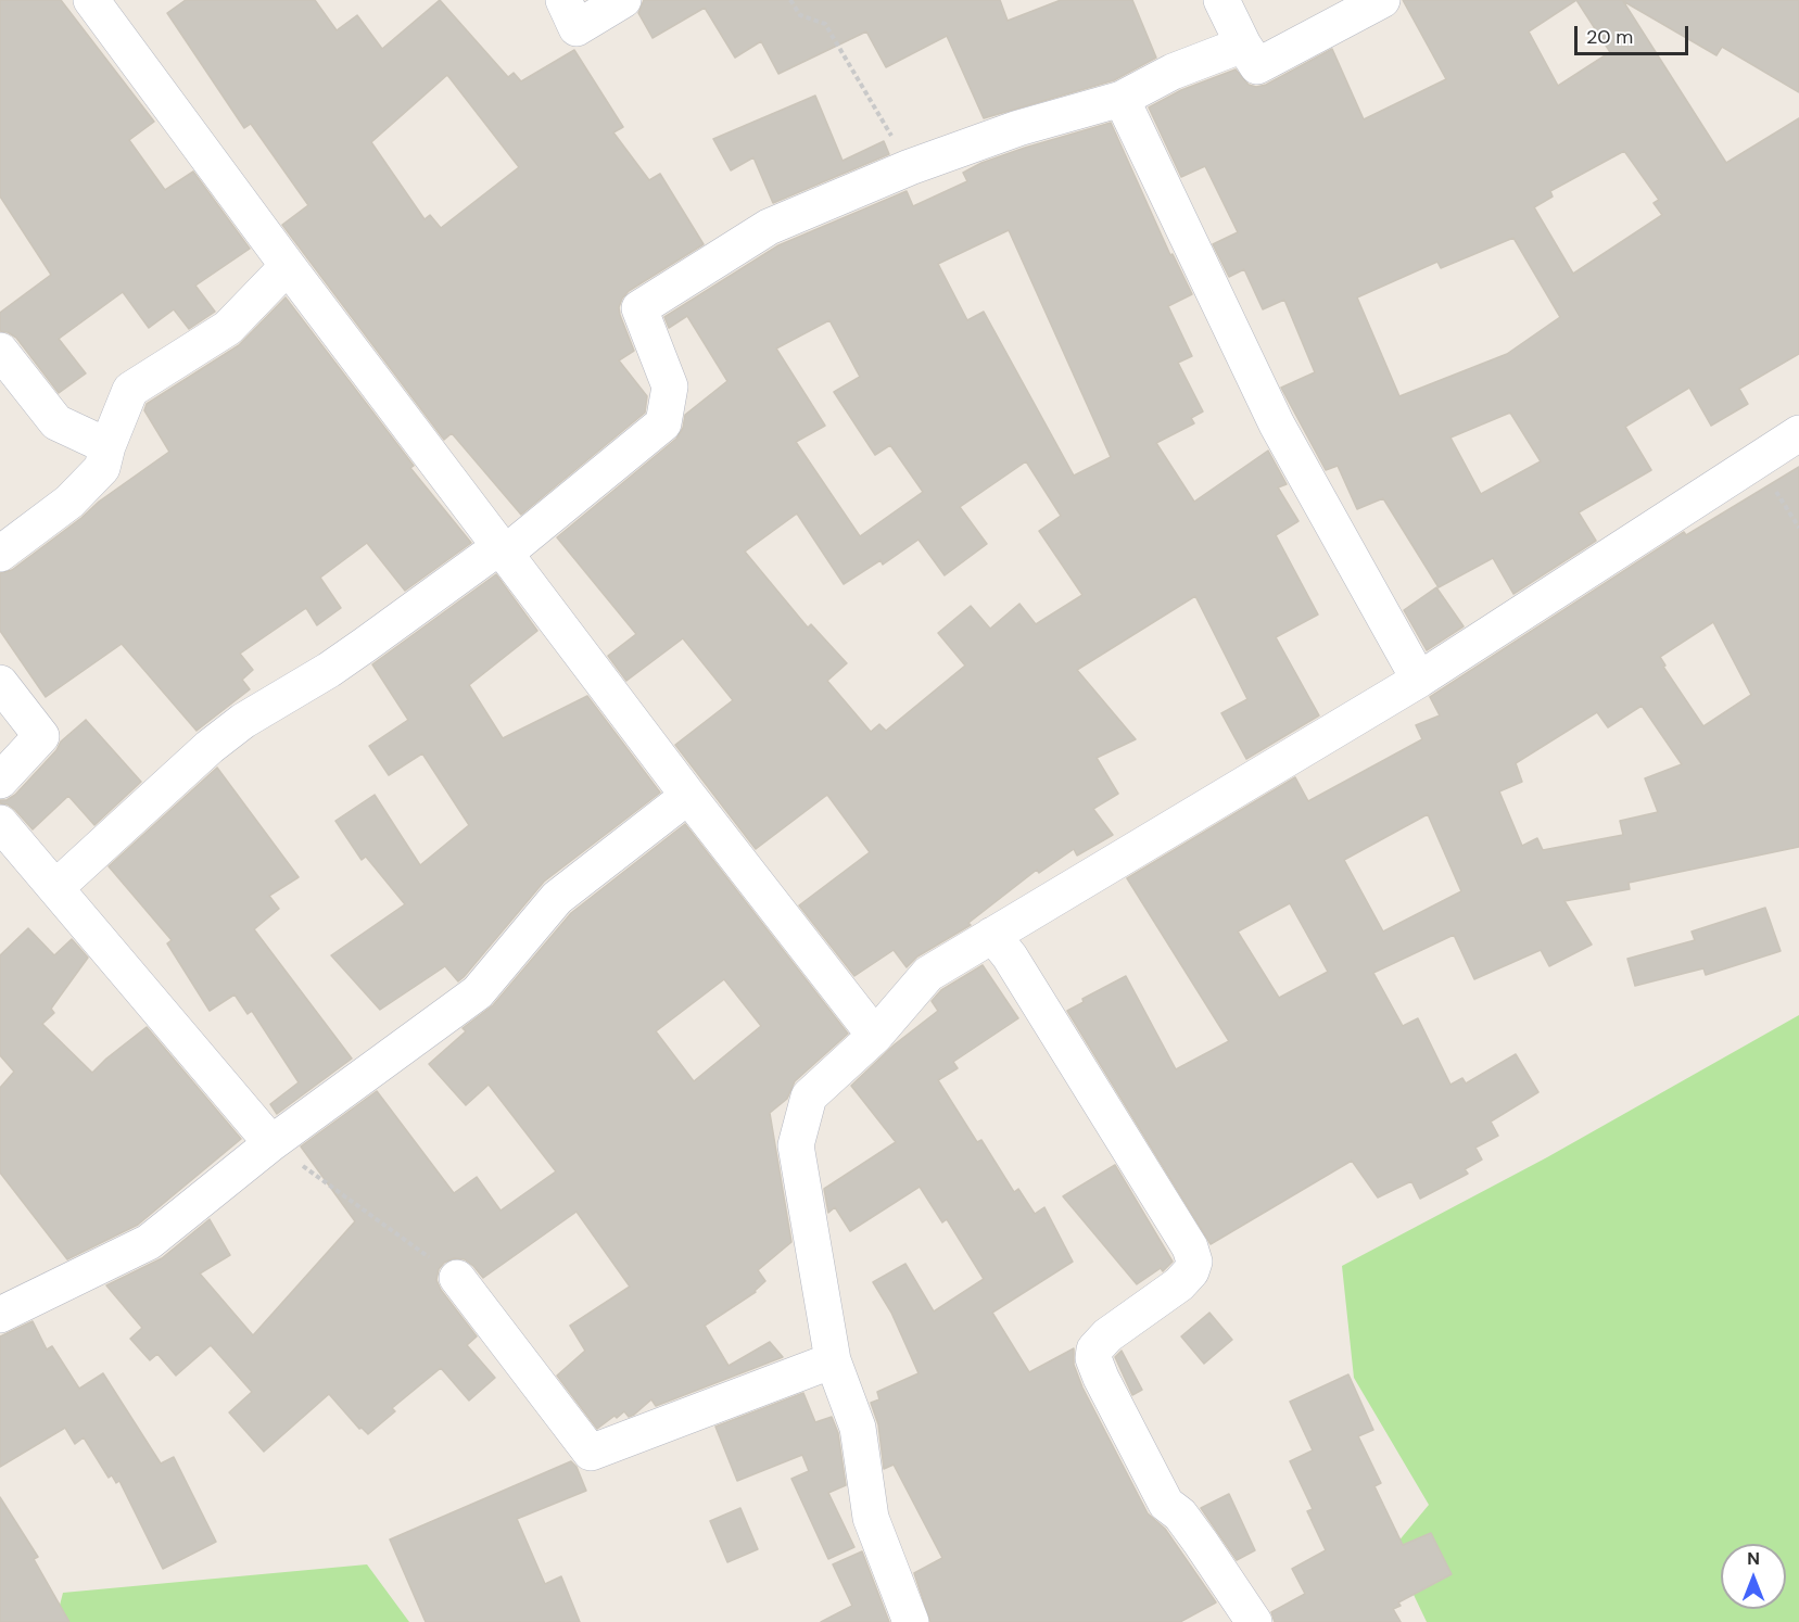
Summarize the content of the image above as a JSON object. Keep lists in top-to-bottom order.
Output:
{
  "scale_bar": "20 m",
  "north": "top"
}
